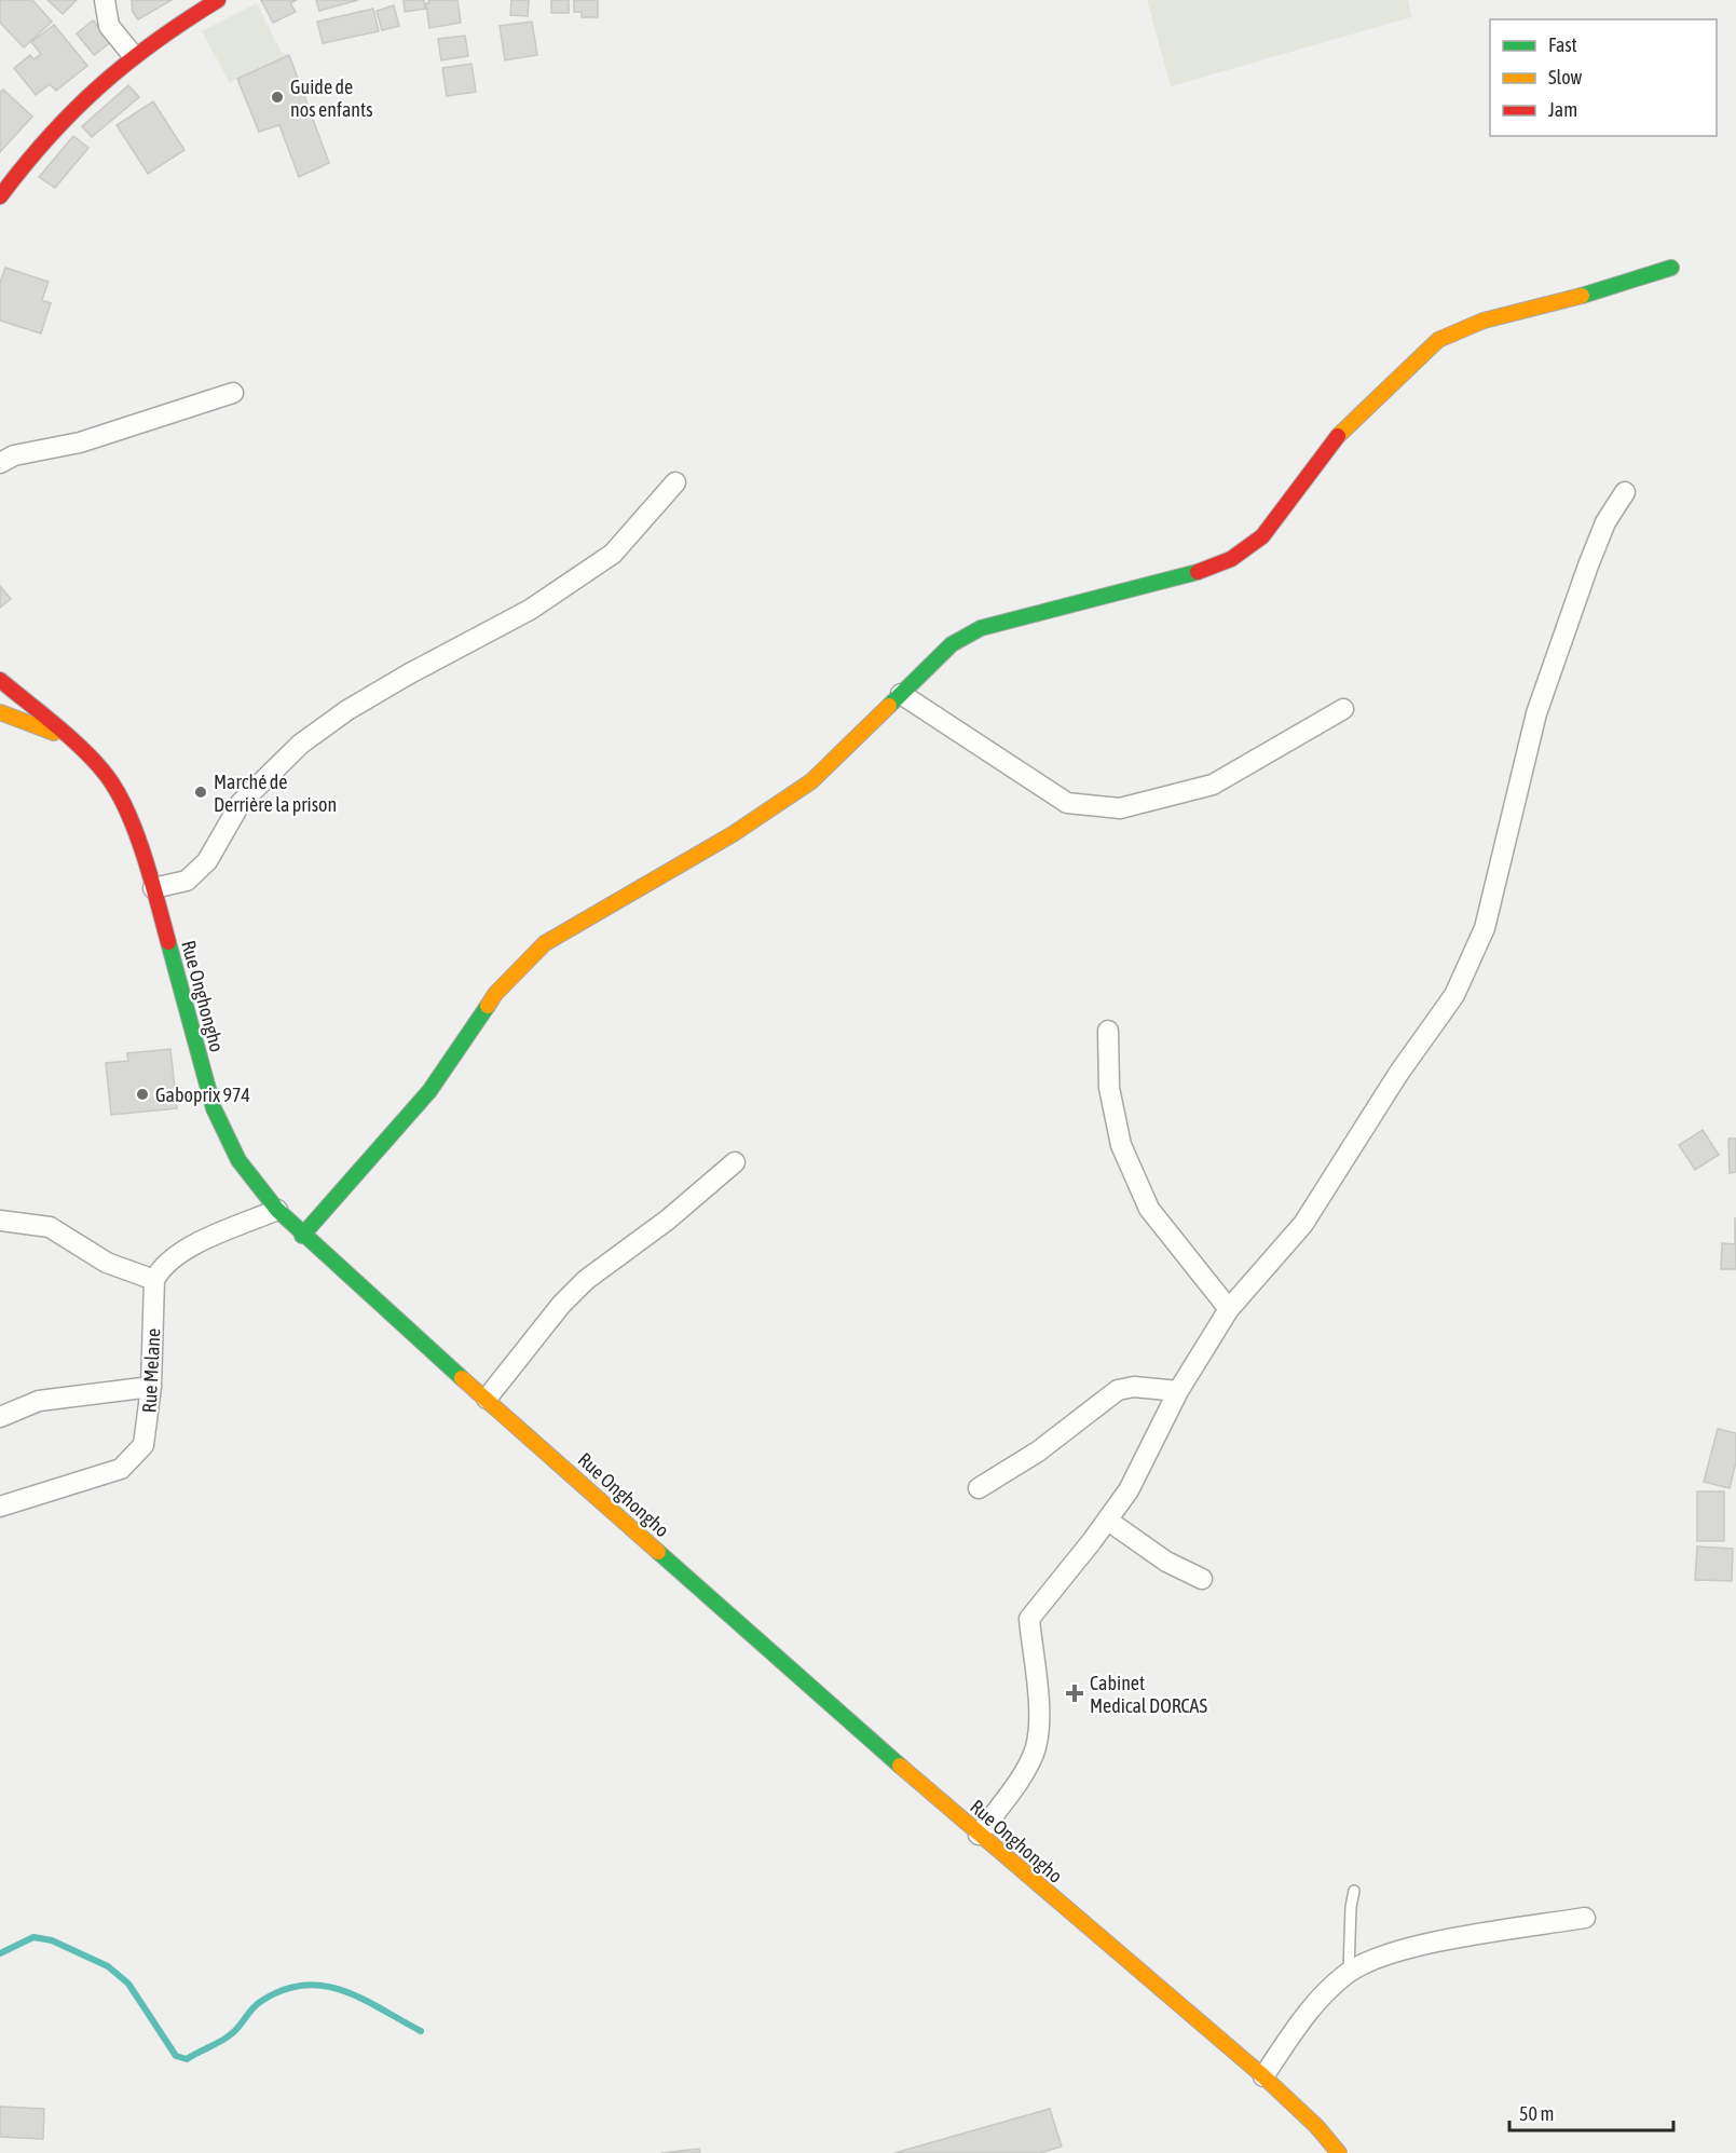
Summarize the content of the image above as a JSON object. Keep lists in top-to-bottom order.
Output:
{
  "streets": {
    "main road": ["Rue Onghongho"],
    "street": ["Rue Melane"]
  },
  "places": {
    "other": ["Guide de nos enfants", "Marché de Derrière la prison", "Gaboprix 974"],
    "health": ["Cabinet Medical DORCAS"]
  },
  "legend": ["Fast", "Slow", "Jam"],
  "scale_bar": "50 m"
}
